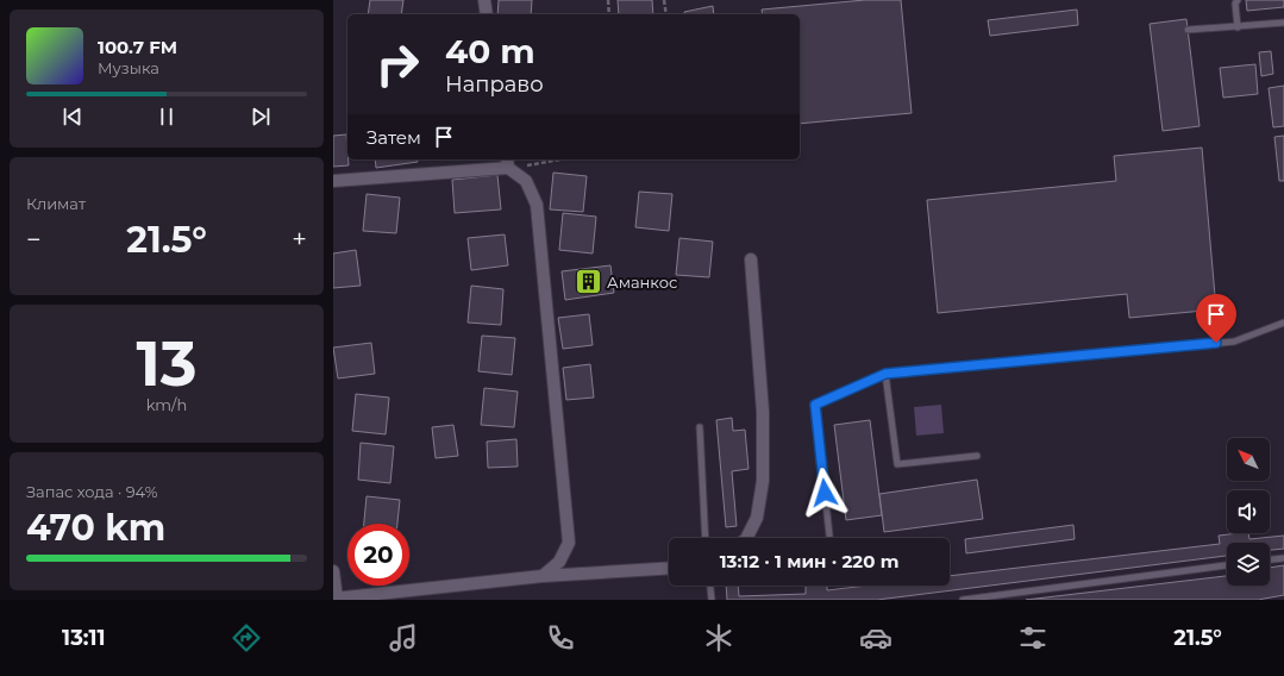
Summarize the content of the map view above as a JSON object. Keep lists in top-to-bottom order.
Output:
{
  "places": {
    "building": ["Аманкос"]
  },
  "north": "top left",
  "page": {
    "turn": ["40 m", "Направо"],
    "song": ["100.7 FM", "Музыка"],
    "then": "Затем",
    "tile": [
      "Климат",
      ["13", "km/h"],
      ["Запас хода · 94%", "470 km"]
    ],
    "heat": ["−", "21.5°", "+"],
    "limit": "20",
    "trip": "13:12 · 1 мин · 220 m",
    "tabs": ["13:11", "21.5°"]
  }
}
